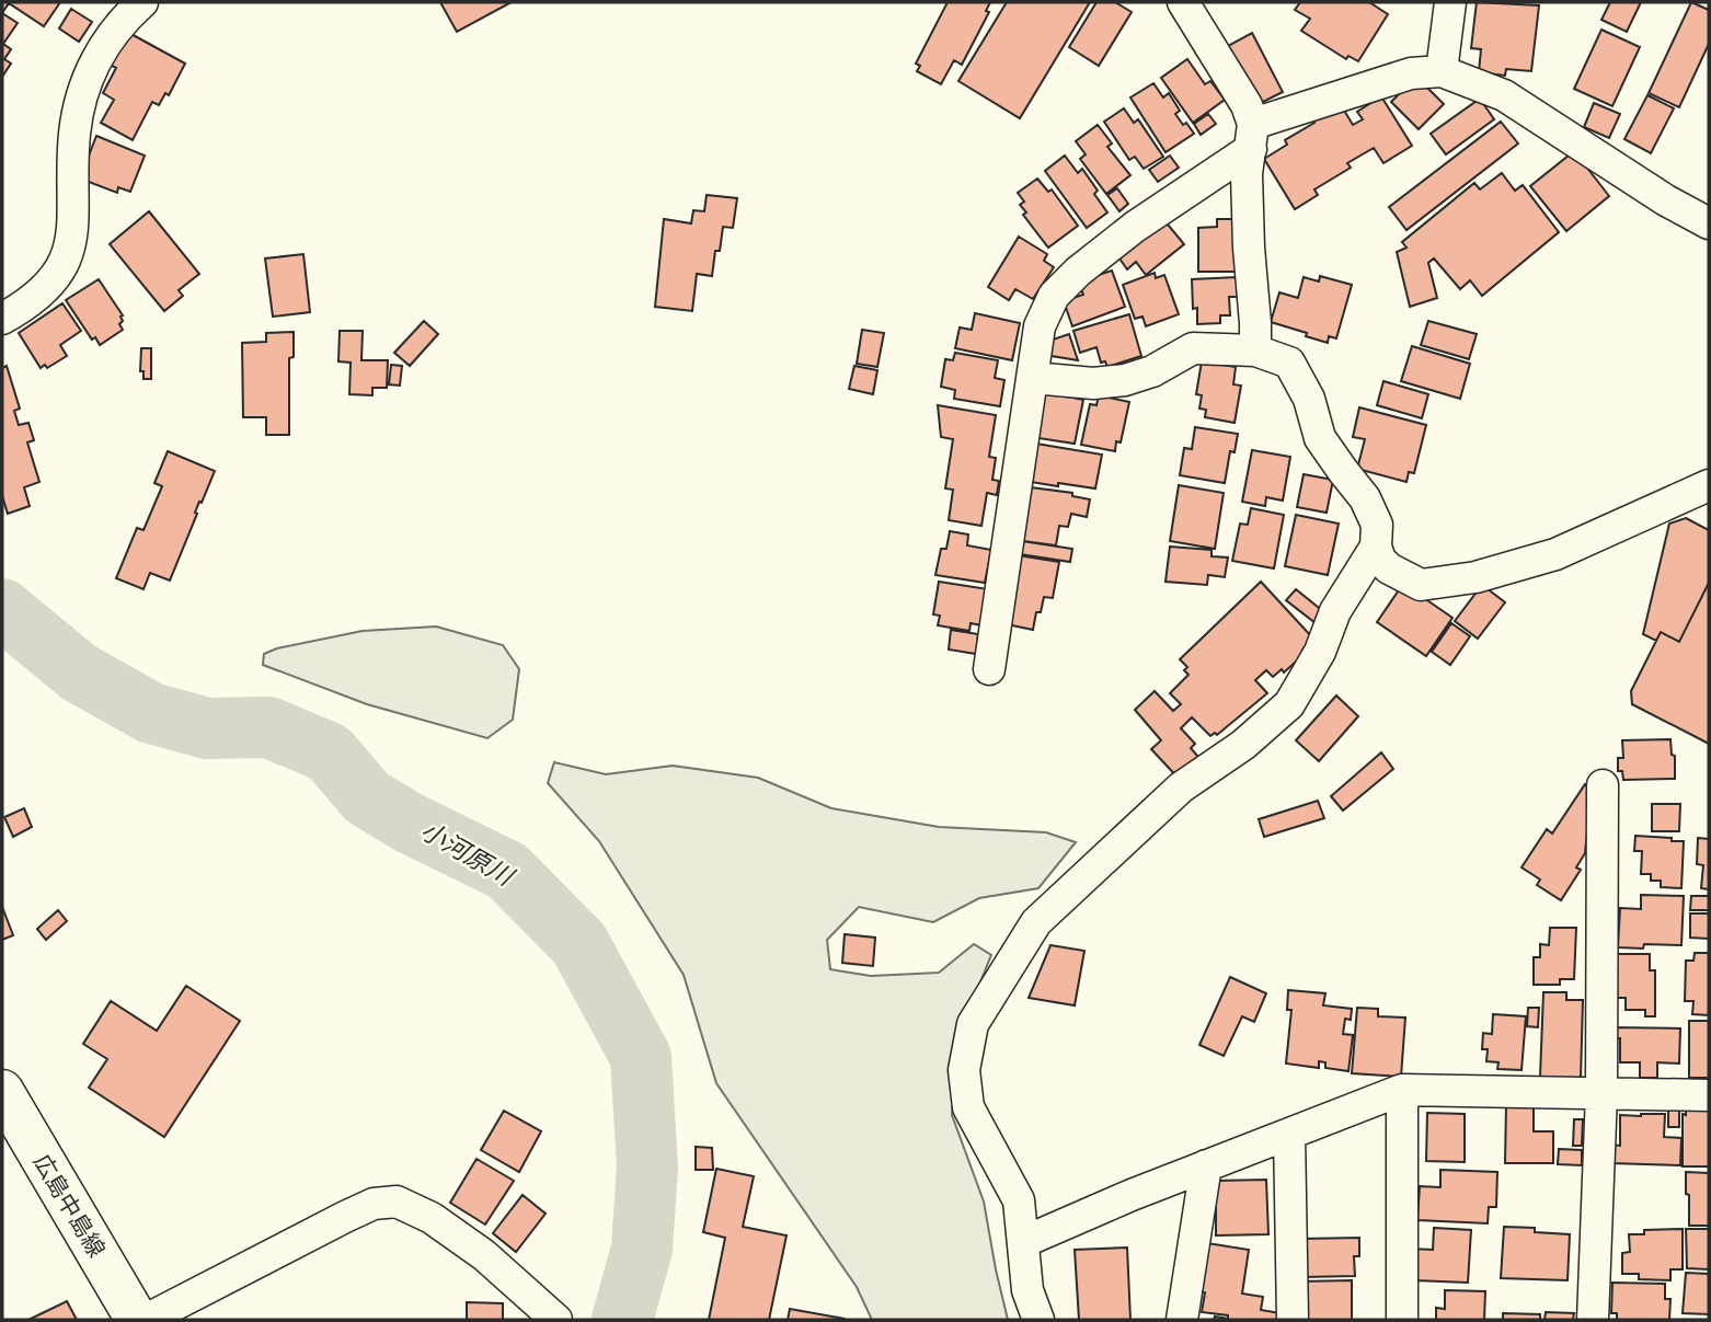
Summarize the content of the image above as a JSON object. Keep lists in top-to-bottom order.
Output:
{
  "streets": {
    "main road": ["広島中島線"]
  },
  "water": ["小河原川"]
}
